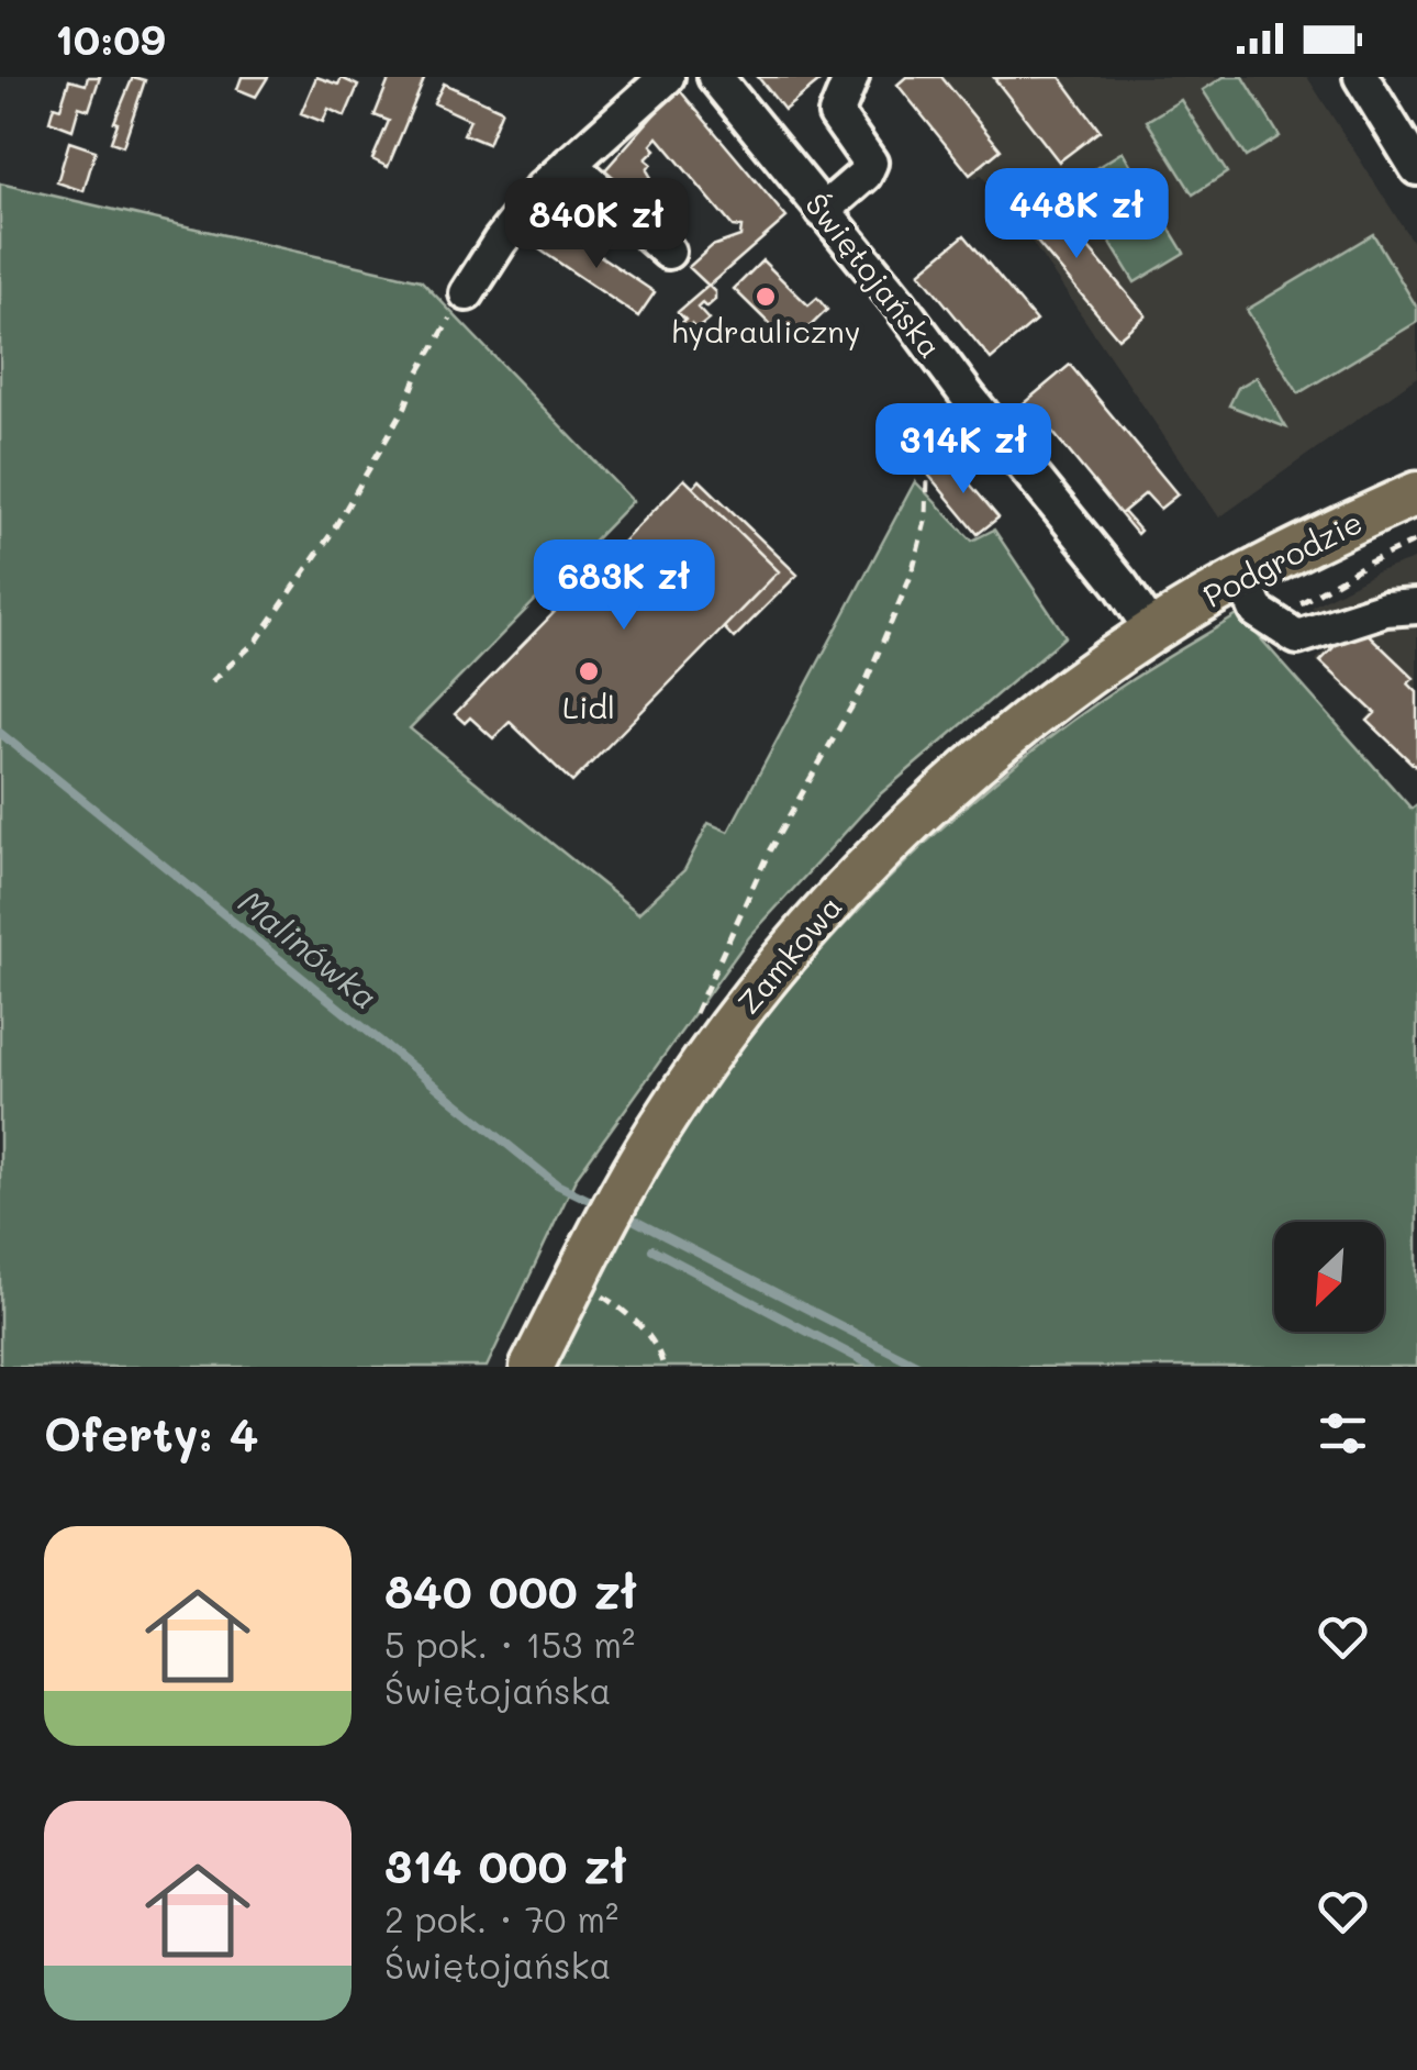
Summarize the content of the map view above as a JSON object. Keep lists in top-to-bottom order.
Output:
{
  "streets": {
    "main road": ["Podgrodzie", "Zamkowa"],
    "street": ["Świętojańska"]
  },
  "crossings": [
    ["Świętojańska", "Podgrodzie"],
    ["Świętojańska", "Zamkowa"],
    ["Podgrodzie", "Zamkowa"]
  ],
  "water": ["Malinówka"],
  "places": ["hydrauliczny", "Lidl"],
  "north": "bottom left",
  "page": {
    "status": "10:09",
    "price": [
      "448K zł",
      "840K zł",
      "314K zł",
      "683K zł"
    ],
    "heading": "Oferty: 4",
    "list": [
      {
        "name": "840 000 zł",
        "note": "5 pok. · 153 m² · Świętojańska"
      },
      {
        "name": "314 000 zł",
        "note": "2 pok. · 70 m² · Świętojańska"
      }
    ]
  }
}
